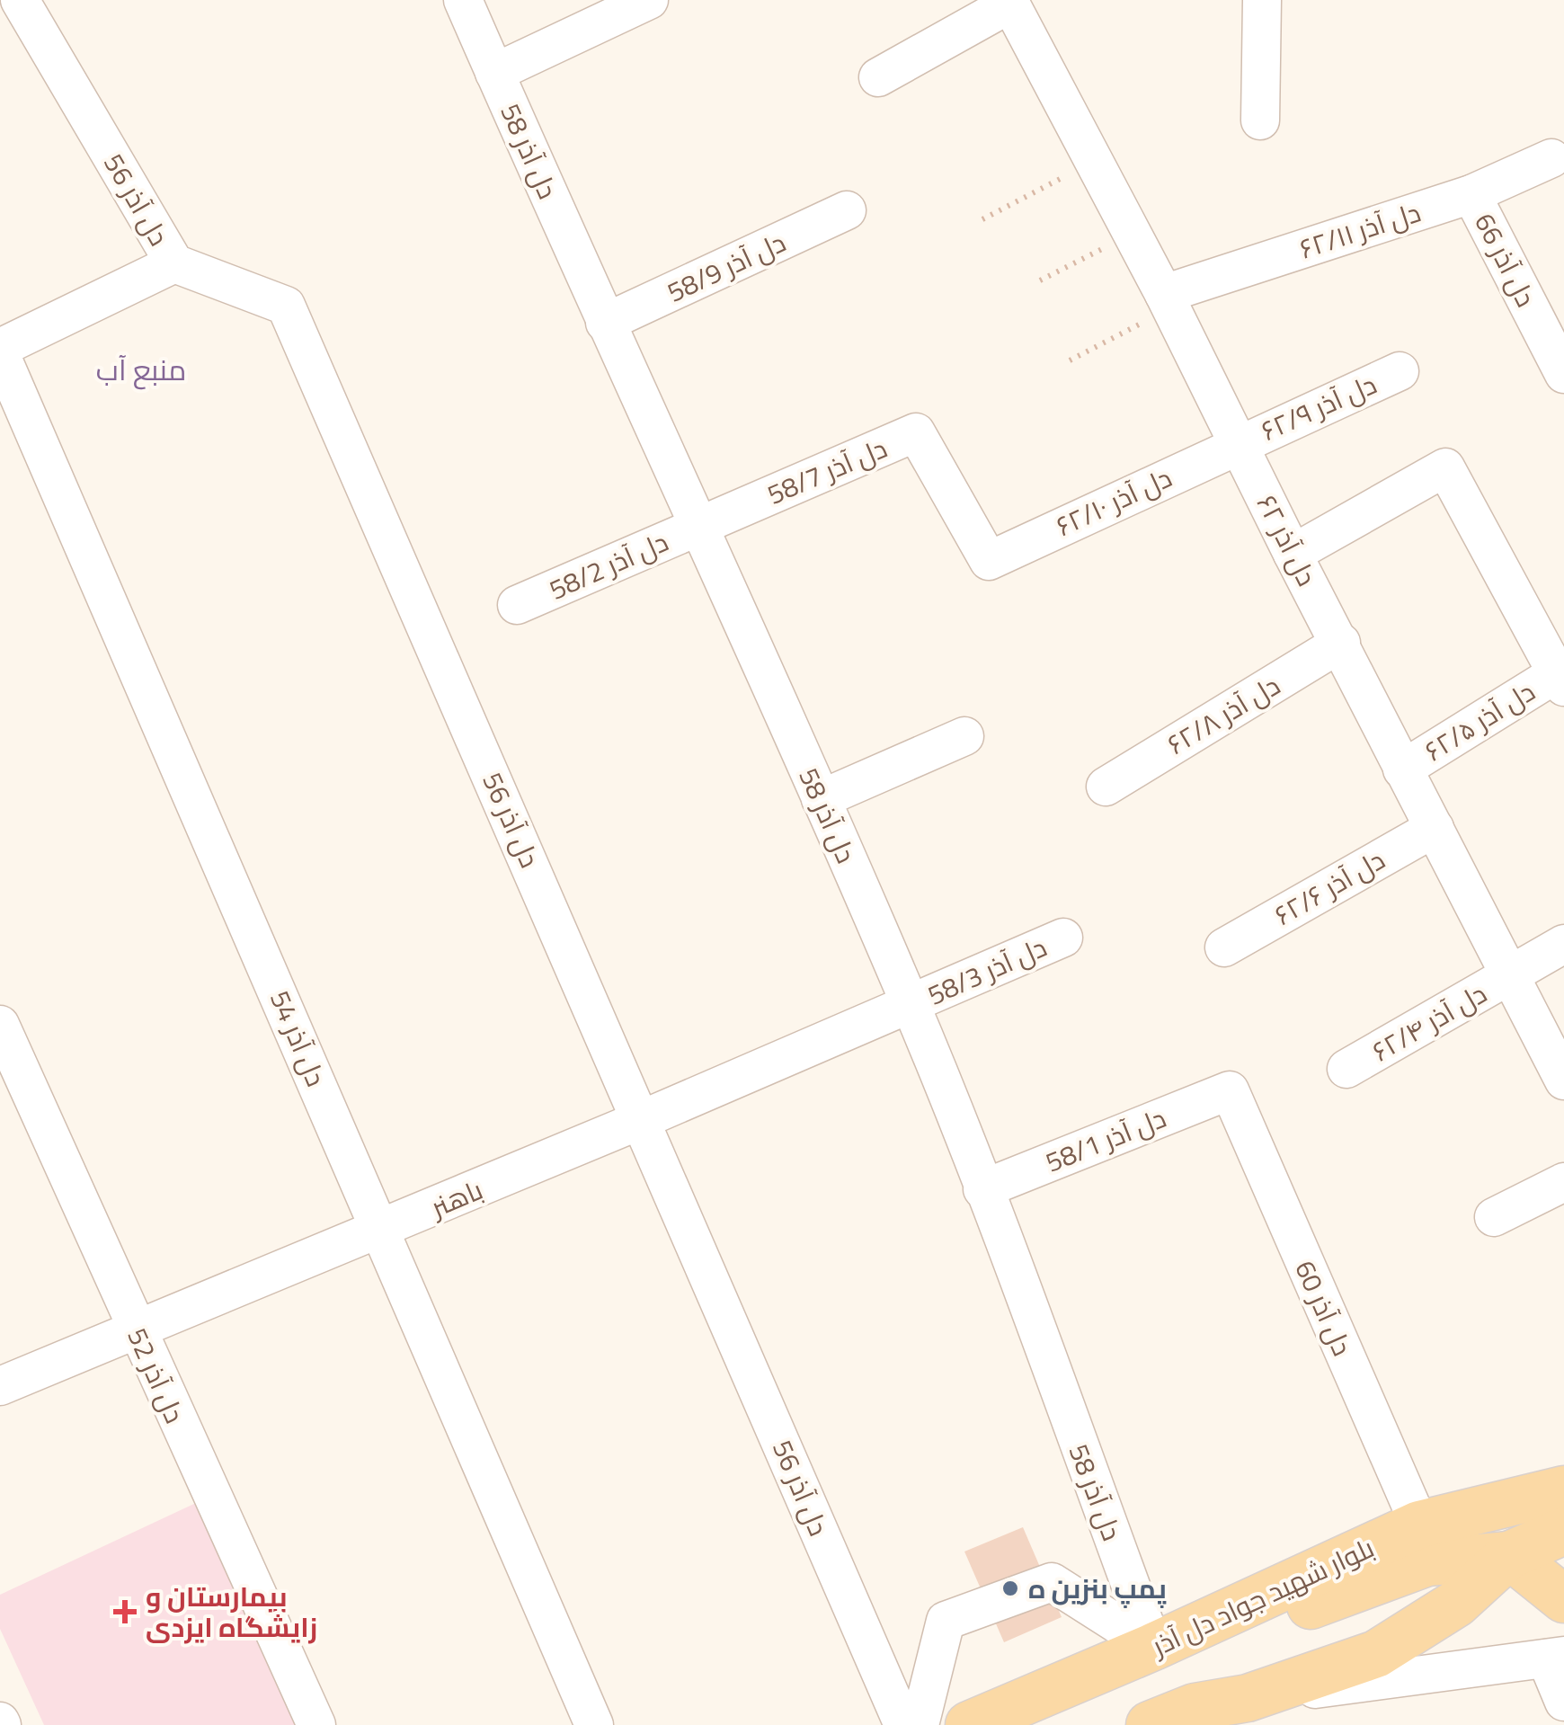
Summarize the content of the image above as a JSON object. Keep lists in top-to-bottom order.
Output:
{
  "streets": {
    "main road": ["بلوار شهید جواد دل آذر"],
    "street": [
      "دل آذر 58",
      "دل آذر 56",
      "دل آذر ۶۲/۱۱",
      "دل آذر 66",
      "دل آذر 58/9",
      "دل آذر ۶۲/۹",
      "دل آذر 58/7",
      "دل آذر ۶۲/۱۰",
      "دل آذر ۶۲",
      "دل آذر 58/2",
      "دل آذر ۶۲/۸",
      "دل آذر ۶۲/۵",
      "دل آذر ۶۲/۶",
      "دل آذر 58/3",
      "دل آذر ۶۲/۴",
      "دل آذر 54",
      "دل آذر 58/1",
      "باهنر",
      "دل آذر 60",
      "دل آذر 52"
    ]
  },
  "crossings": [
    ["دل آذر 58", "دل آذر 58/9"],
    ["دل آذر 58", "دل آذر 58/7"],
    ["دل آذر 58", "دل آذر 58/2"],
    ["دل آذر 58", "دل آذر 58/3"],
    ["دل آذر 58", "دل آذر 58/1"],
    ["دل آذر 58", "باهنر"],
    ["دل آذر 58", "بلوار شهید جواد دل آذر"],
    ["دل آذر 56", "باهنر"],
    ["دل آذر ۶۲/۱۱", "دل آذر 66"],
    ["دل آذر ۶۲/۱۱", "دل آذر ۶۲"],
    ["دل آذر ۶۲/۹", "دل آذر ۶۲/۱۰"],
    ["دل آذر ۶۲/۹", "دل آذر ۶۲"],
    ["دل آذر 58/7", "دل آذر ۶۲/۱۰"],
    ["دل آذر 58/7", "دل آذر 58/2"],
    ["دل آذر ۶۲/۱۰", "دل آذر ۶۲"],
    ["دل آذر ۶۲", "دل آذر ۶۲/۸"],
    ["دل آذر ۶۲", "دل آذر ۶۲/۵"],
    ["دل آذر ۶۲", "دل آذر ۶۲/۶"],
    ["دل آذر ۶۲", "دل آذر ۶۲/۴"],
    ["دل آذر 58/3", "باهنر"],
    ["دل آذر 54", "باهنر"],
    ["دل آذر 58/1", "دل آذر 60"],
    ["باهنر", "دل آذر 52"],
    ["دل آذر 60", "بلوار شهید جواد دل آذر"]
  ],
  "districts": ["منبع آب"],
  "places": {
    "other": ["پمپ بنزین ه"],
    "health": ["بیمارستان و زایشگاه ایزدی"]
  }
}
